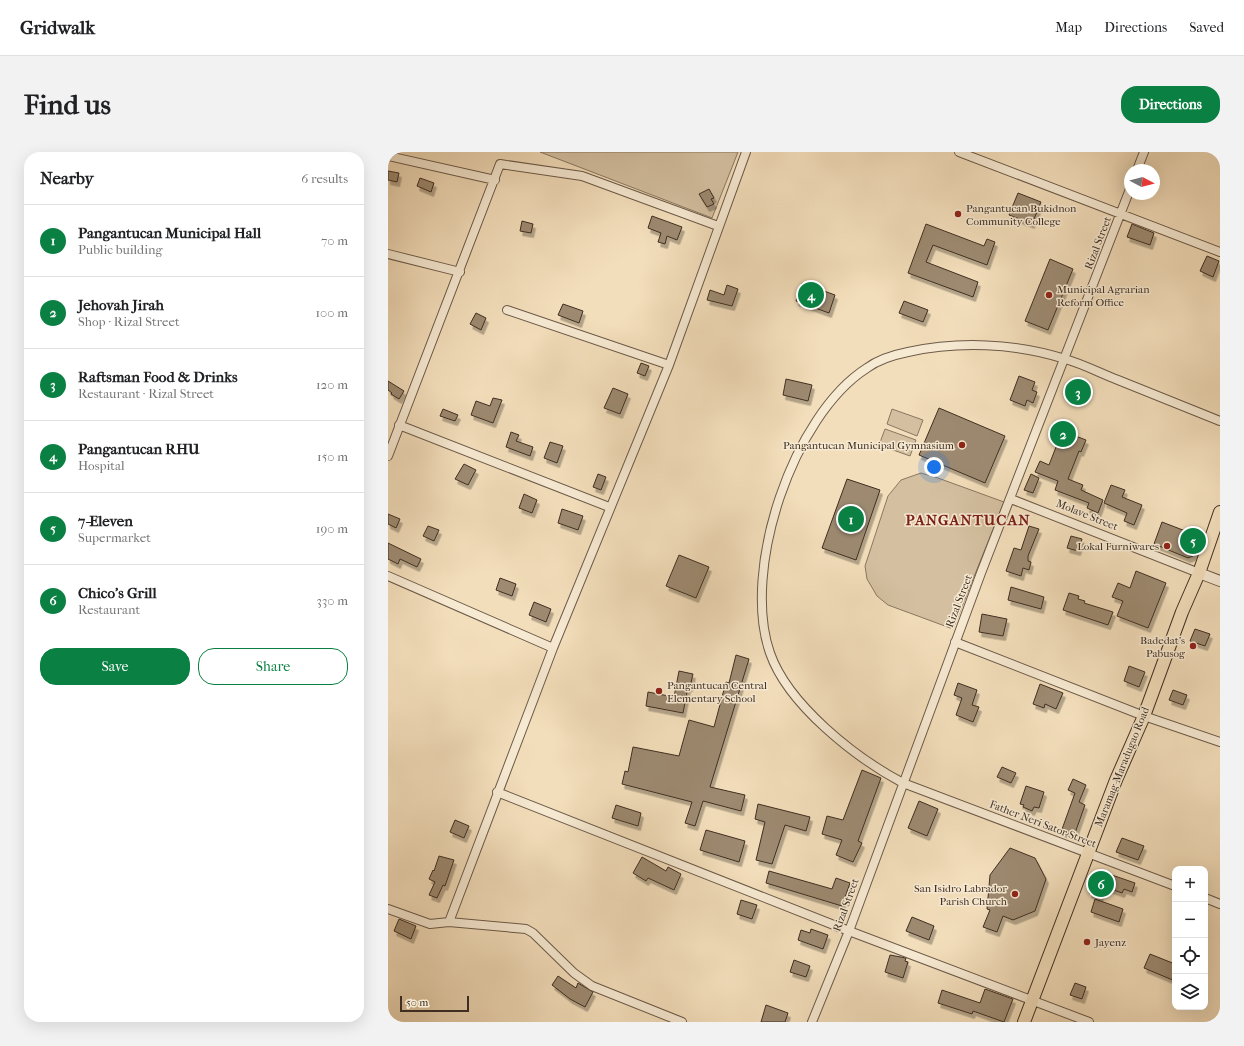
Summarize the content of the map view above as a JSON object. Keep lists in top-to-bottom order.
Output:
{
  "streets": {
    "main road": ["Maramag-Maradugao Road"],
    "street": ["Rizal Street", "Molave Street", "Father Neri Sator Street"]
  },
  "crossings": [
    ["Rizal Street", "Molave Street"],
    ["Rizal Street", "Father Neri Sator Street"],
    ["Molave Street", "Maramag-Maradugao Road"],
    ["Maramag-Maradugao Road", "Father Neri Sator Street"]
  ],
  "districts": ["PANGANTUCAN"],
  "places": [
    "Pangantucan Bukidnon Community College",
    "Municipal Agrarian Reform Office",
    "Pangantucan Municipal Gymnasium",
    "Lokal Furniwares",
    "Badedat's Pabusog",
    "Pangantucan Central Elementary School",
    "San Isidro Labrador Parish Church",
    "Jayenz"
  ],
  "scale_bar": "50 m",
  "north": "right",
  "page": {
    "header": "Gridwalk",
    "nav": ["Map", "Directions", "Saved"],
    "buttons": [
      "Directions",
      ["Save", "Share"]
    ],
    "title": "Find us",
    "heading": ["Nearby", "6 results"],
    "list": [
      {
        "mark": "1",
        "name": "Pangantucan Municipal Hall",
        "note": "Public building",
        "value": "70 m"
      },
      {
        "mark": "2",
        "name": "Jehovah Jirah",
        "note": "Shop · Rizal Street",
        "value": "100 m"
      },
      {
        "mark": "3",
        "name": "Raftsman Food & Drinks",
        "note": "Restaurant · Rizal Street",
        "value": "120 m"
      },
      {
        "mark": "4",
        "name": "Pangantucan RHU",
        "note": "Hospital",
        "value": "150 m"
      },
      {
        "mark": "5",
        "name": "7-Eleven",
        "note": "Supermarket",
        "value": "190 m"
      },
      {
        "mark": "6",
        "name": "Chico's Grill",
        "note": "Restaurant",
        "value": "330 m"
      }
    ],
    "pins": [
      "4",
      "3",
      "2",
      "1",
      "5",
      "6"
    ],
    "map_buttons": ["+", "−"],
    "scale": "50 m"
  }
}
